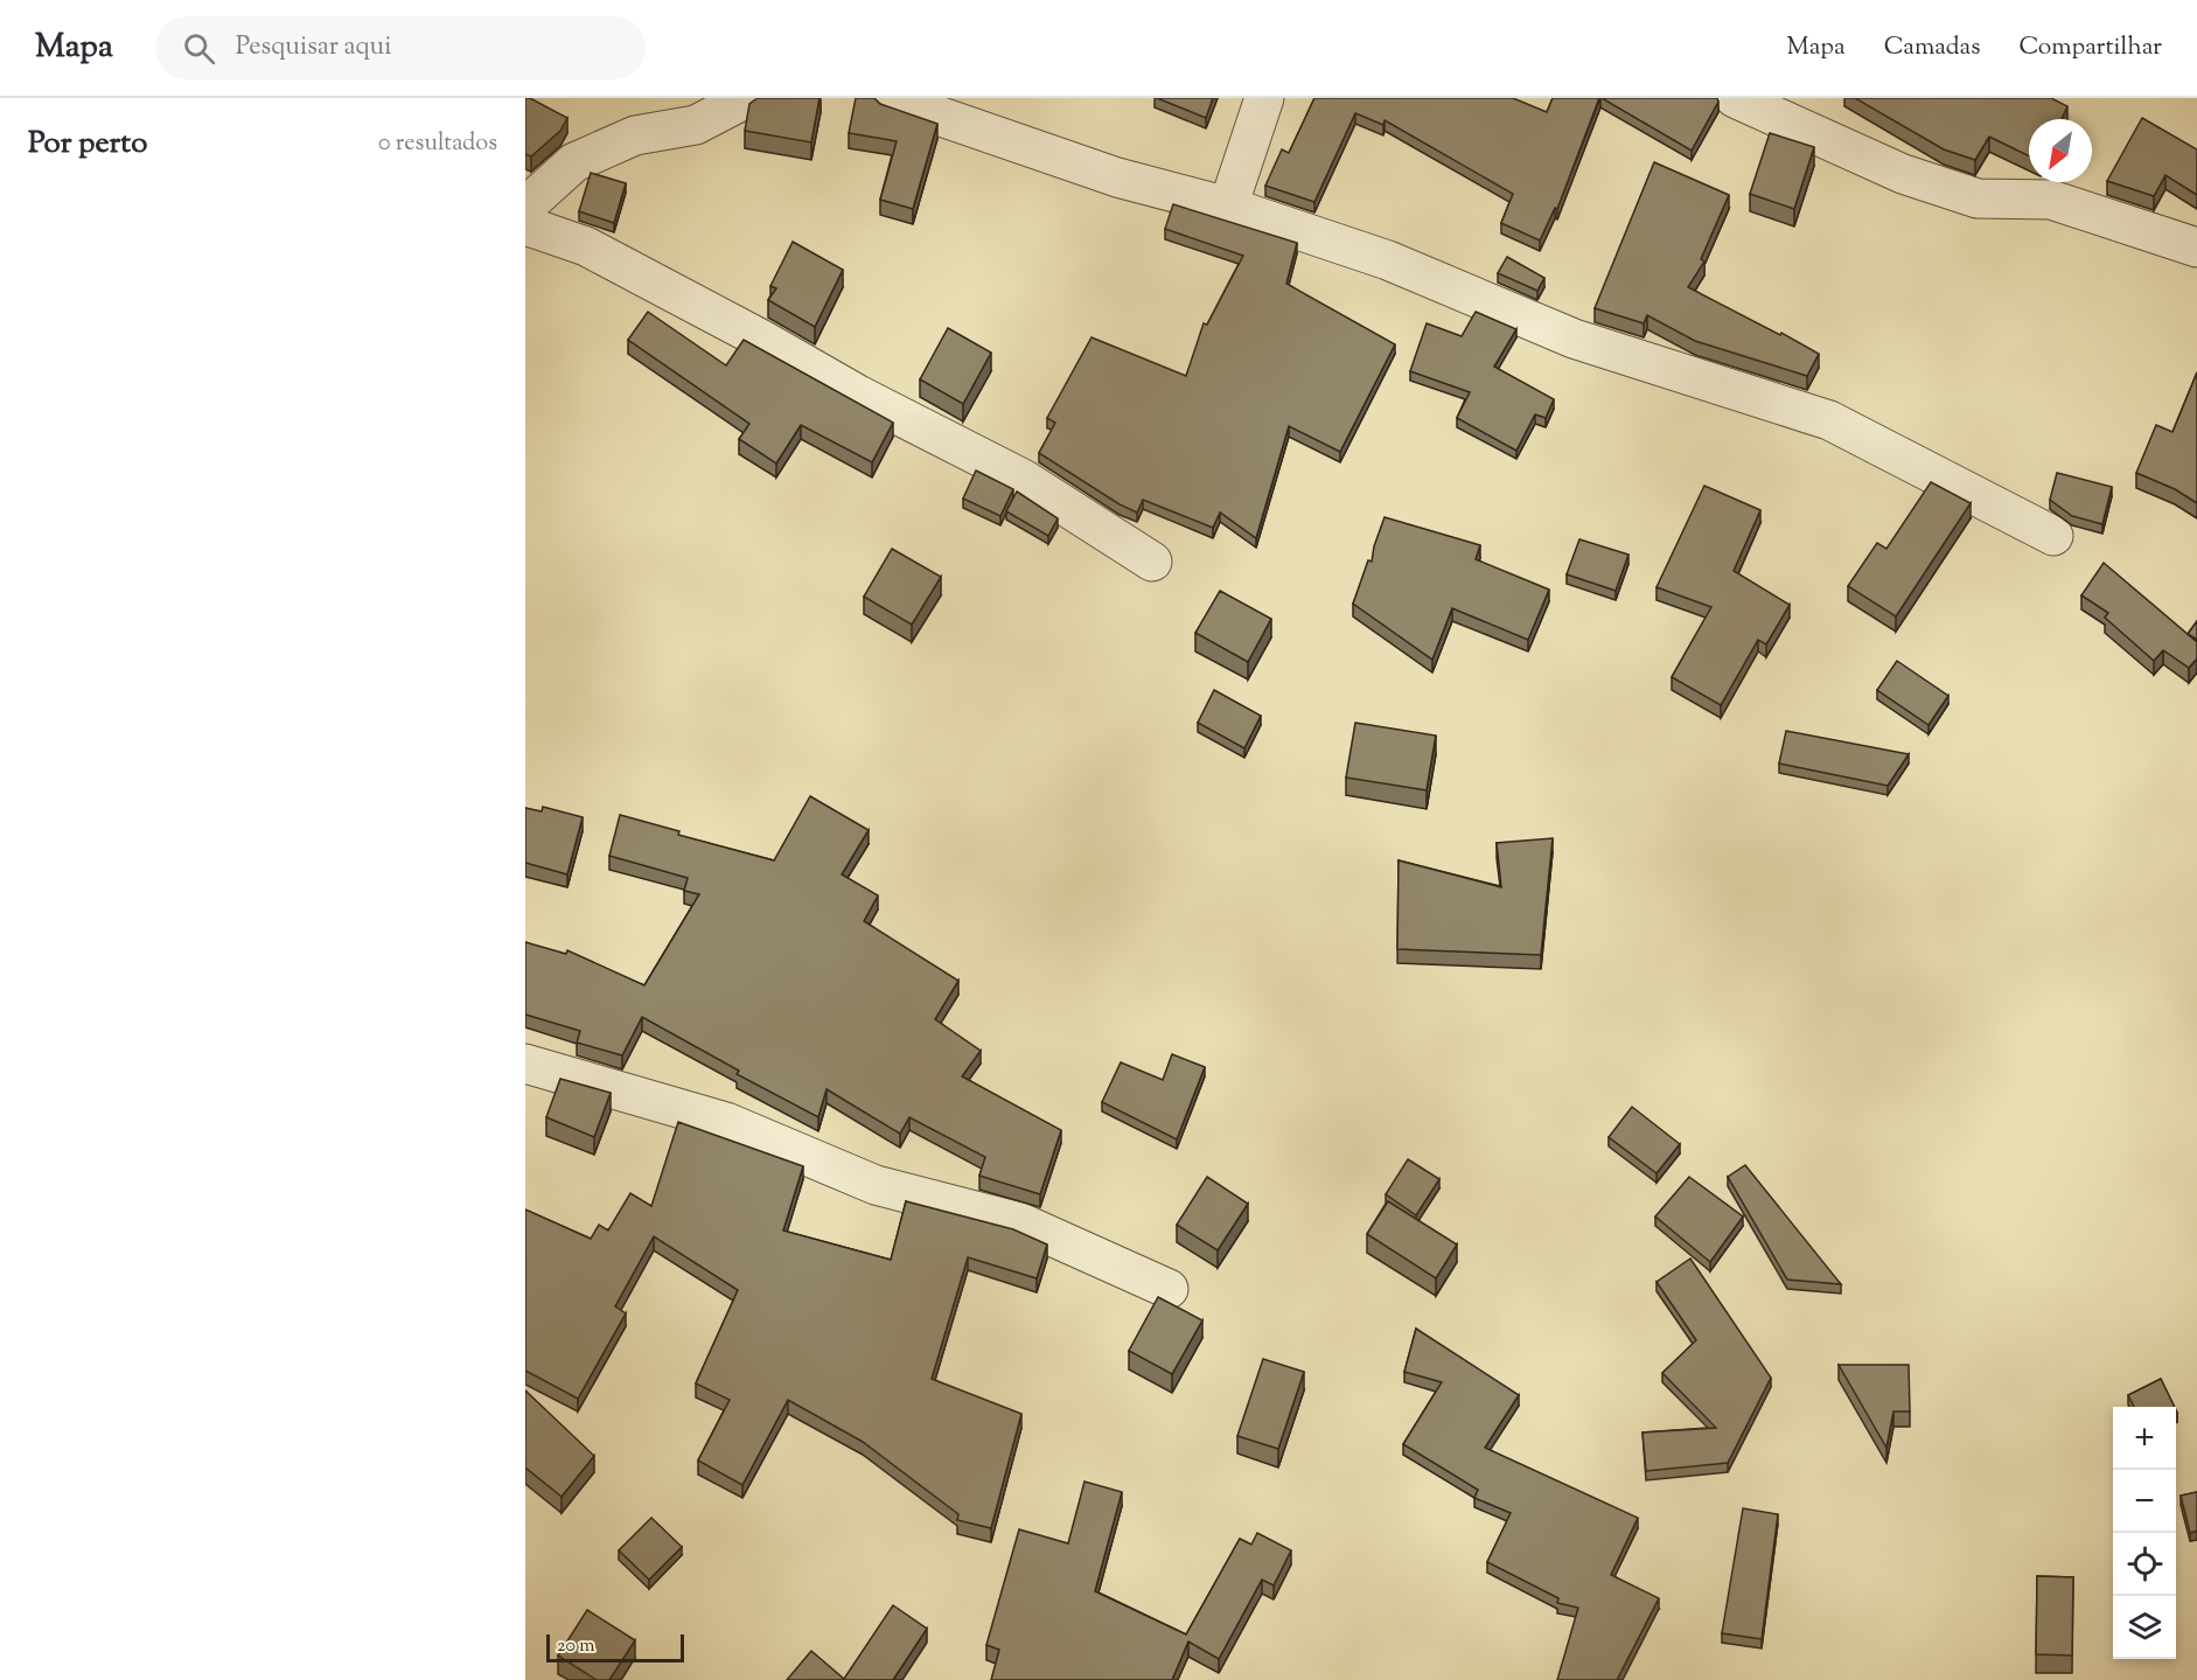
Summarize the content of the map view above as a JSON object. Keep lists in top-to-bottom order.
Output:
{
  "scale_bar": "20 m",
  "north": "bottom left",
  "page": {
    "header": "Mapa",
    "search": "Pesquisar aqui",
    "nav": ["Mapa", "Camadas", "Compartilhar"],
    "heading": ["Por perto", "0 resultados"],
    "map_buttons": ["+", "−"],
    "scale": "20 m"
  }
}
